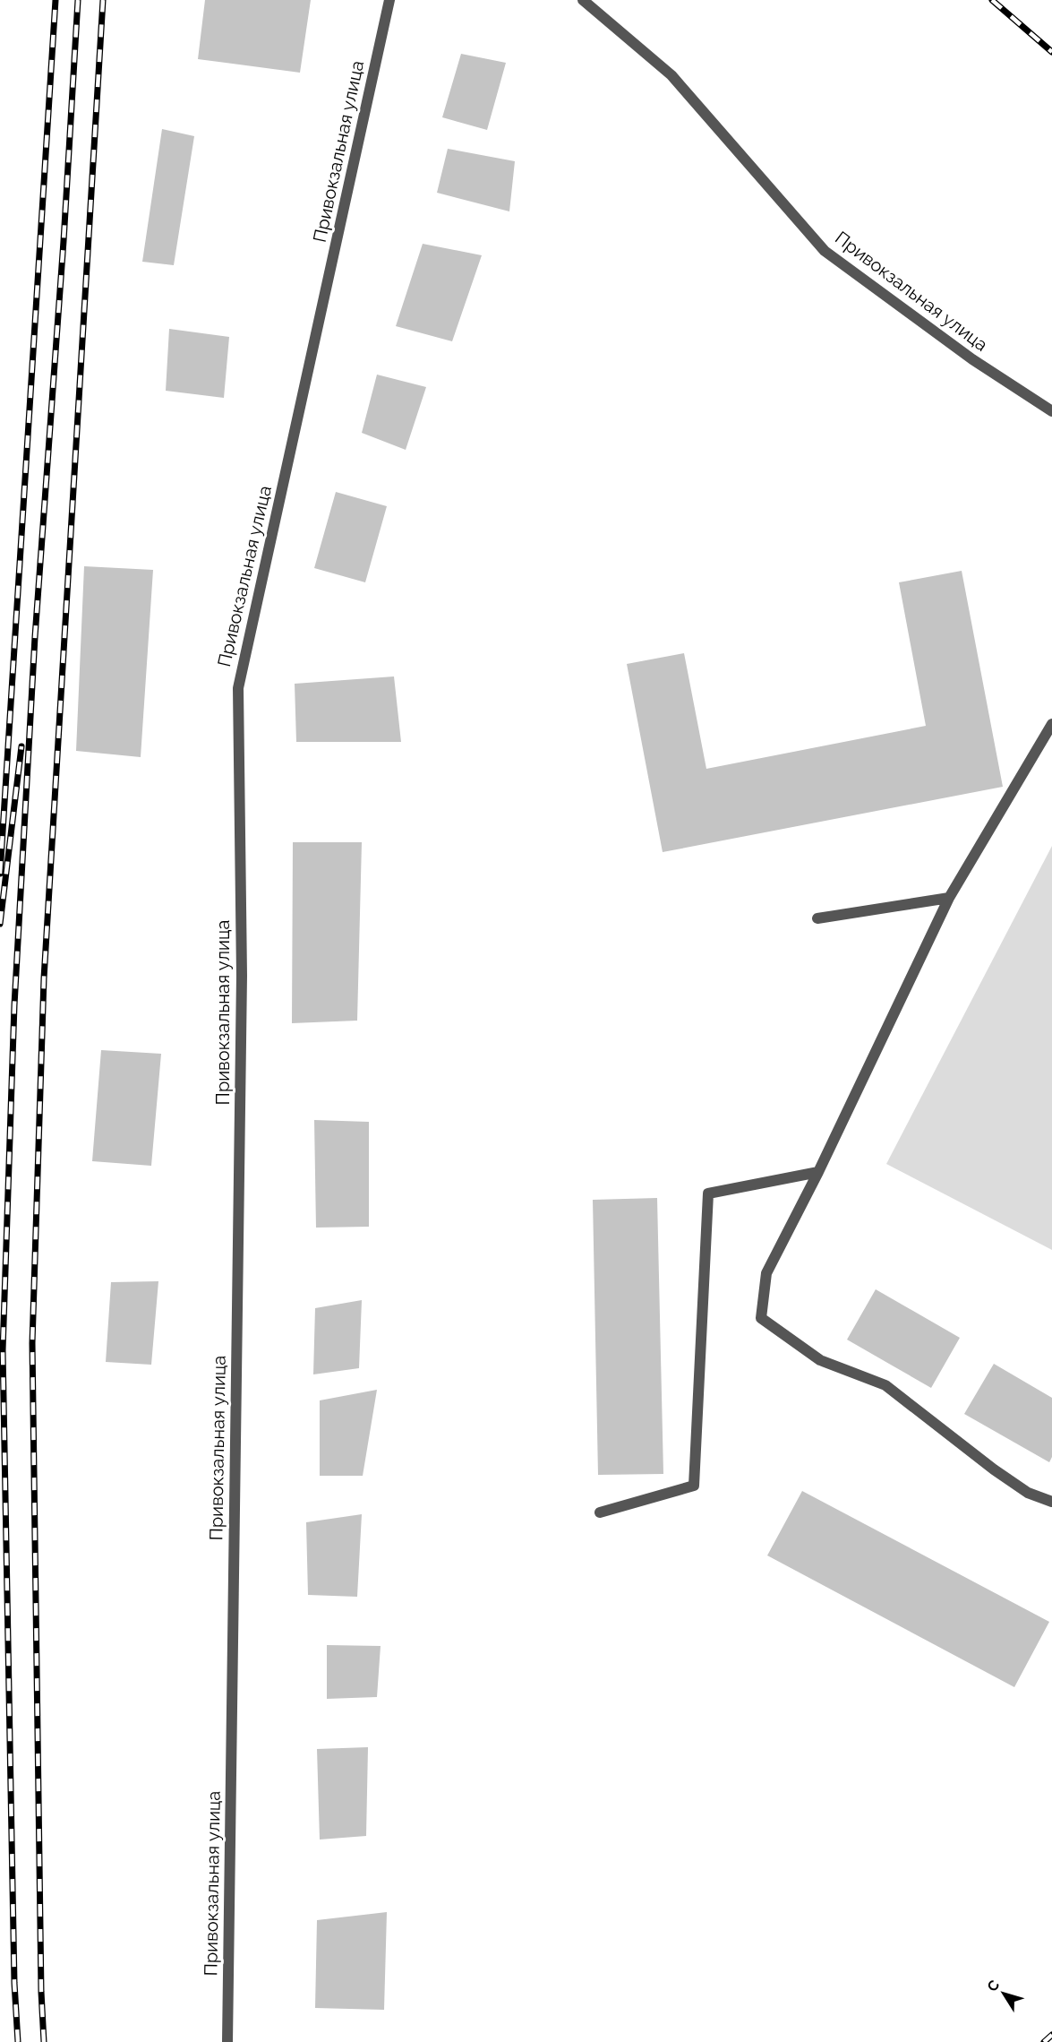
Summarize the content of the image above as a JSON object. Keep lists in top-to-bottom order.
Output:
{
  "streets": {
    "street": ["Привокзальная улица"]
  },
  "north": "top left"
}
